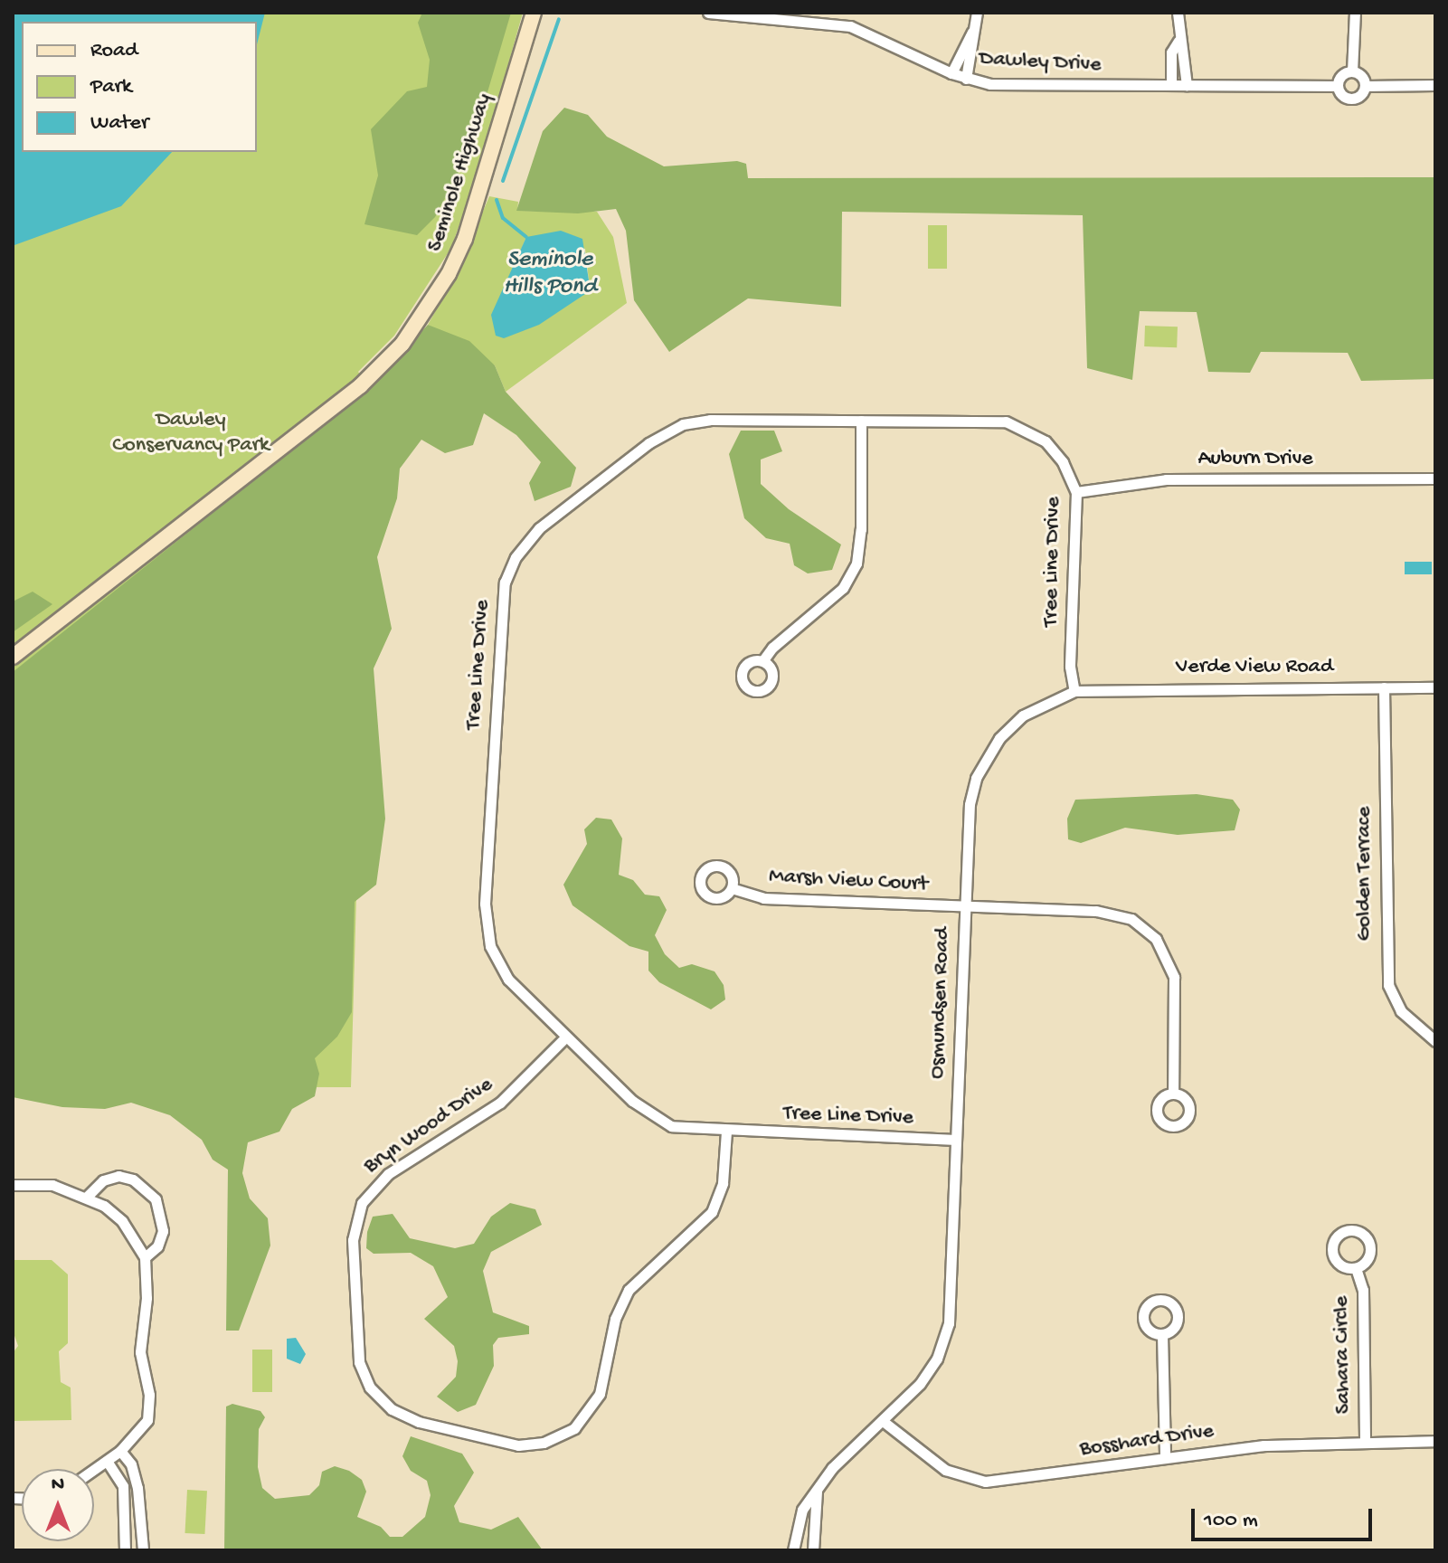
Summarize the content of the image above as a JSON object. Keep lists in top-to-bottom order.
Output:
{
  "streets": {
    "street": [
      "Dawley Drive",
      "Seminole Highway",
      "Auburn Drive",
      "Tree Line Drive",
      "Verde View Road",
      "Golden Terrace",
      "Marsh View Court",
      "Osmundsen Road",
      "Bryn Wood Drive",
      "Sahara Circle",
      "Bosshard Drive"
    ]
  },
  "crossings": [
    ["Auburn Drive", "Tree Line Drive"],
    ["Tree Line Drive", "Verde View Road"],
    ["Tree Line Drive", "Osmundsen Road"],
    ["Tree Line Drive", "Bryn Wood Drive"],
    ["Verde View Road", "Golden Terrace"],
    ["Verde View Road", "Osmundsen Road"],
    ["Marsh View Court", "Osmundsen Road"],
    ["Osmundsen Road", "Bosshard Drive"],
    ["Sahara Circle", "Bosshard Drive"]
  ],
  "water": ["Seminole Hills Pond"],
  "parks": ["Dawley Conservancy Park"],
  "legend": ["Road", "Park", "Water"],
  "scale_bar": "100 m",
  "north": "top"
}
